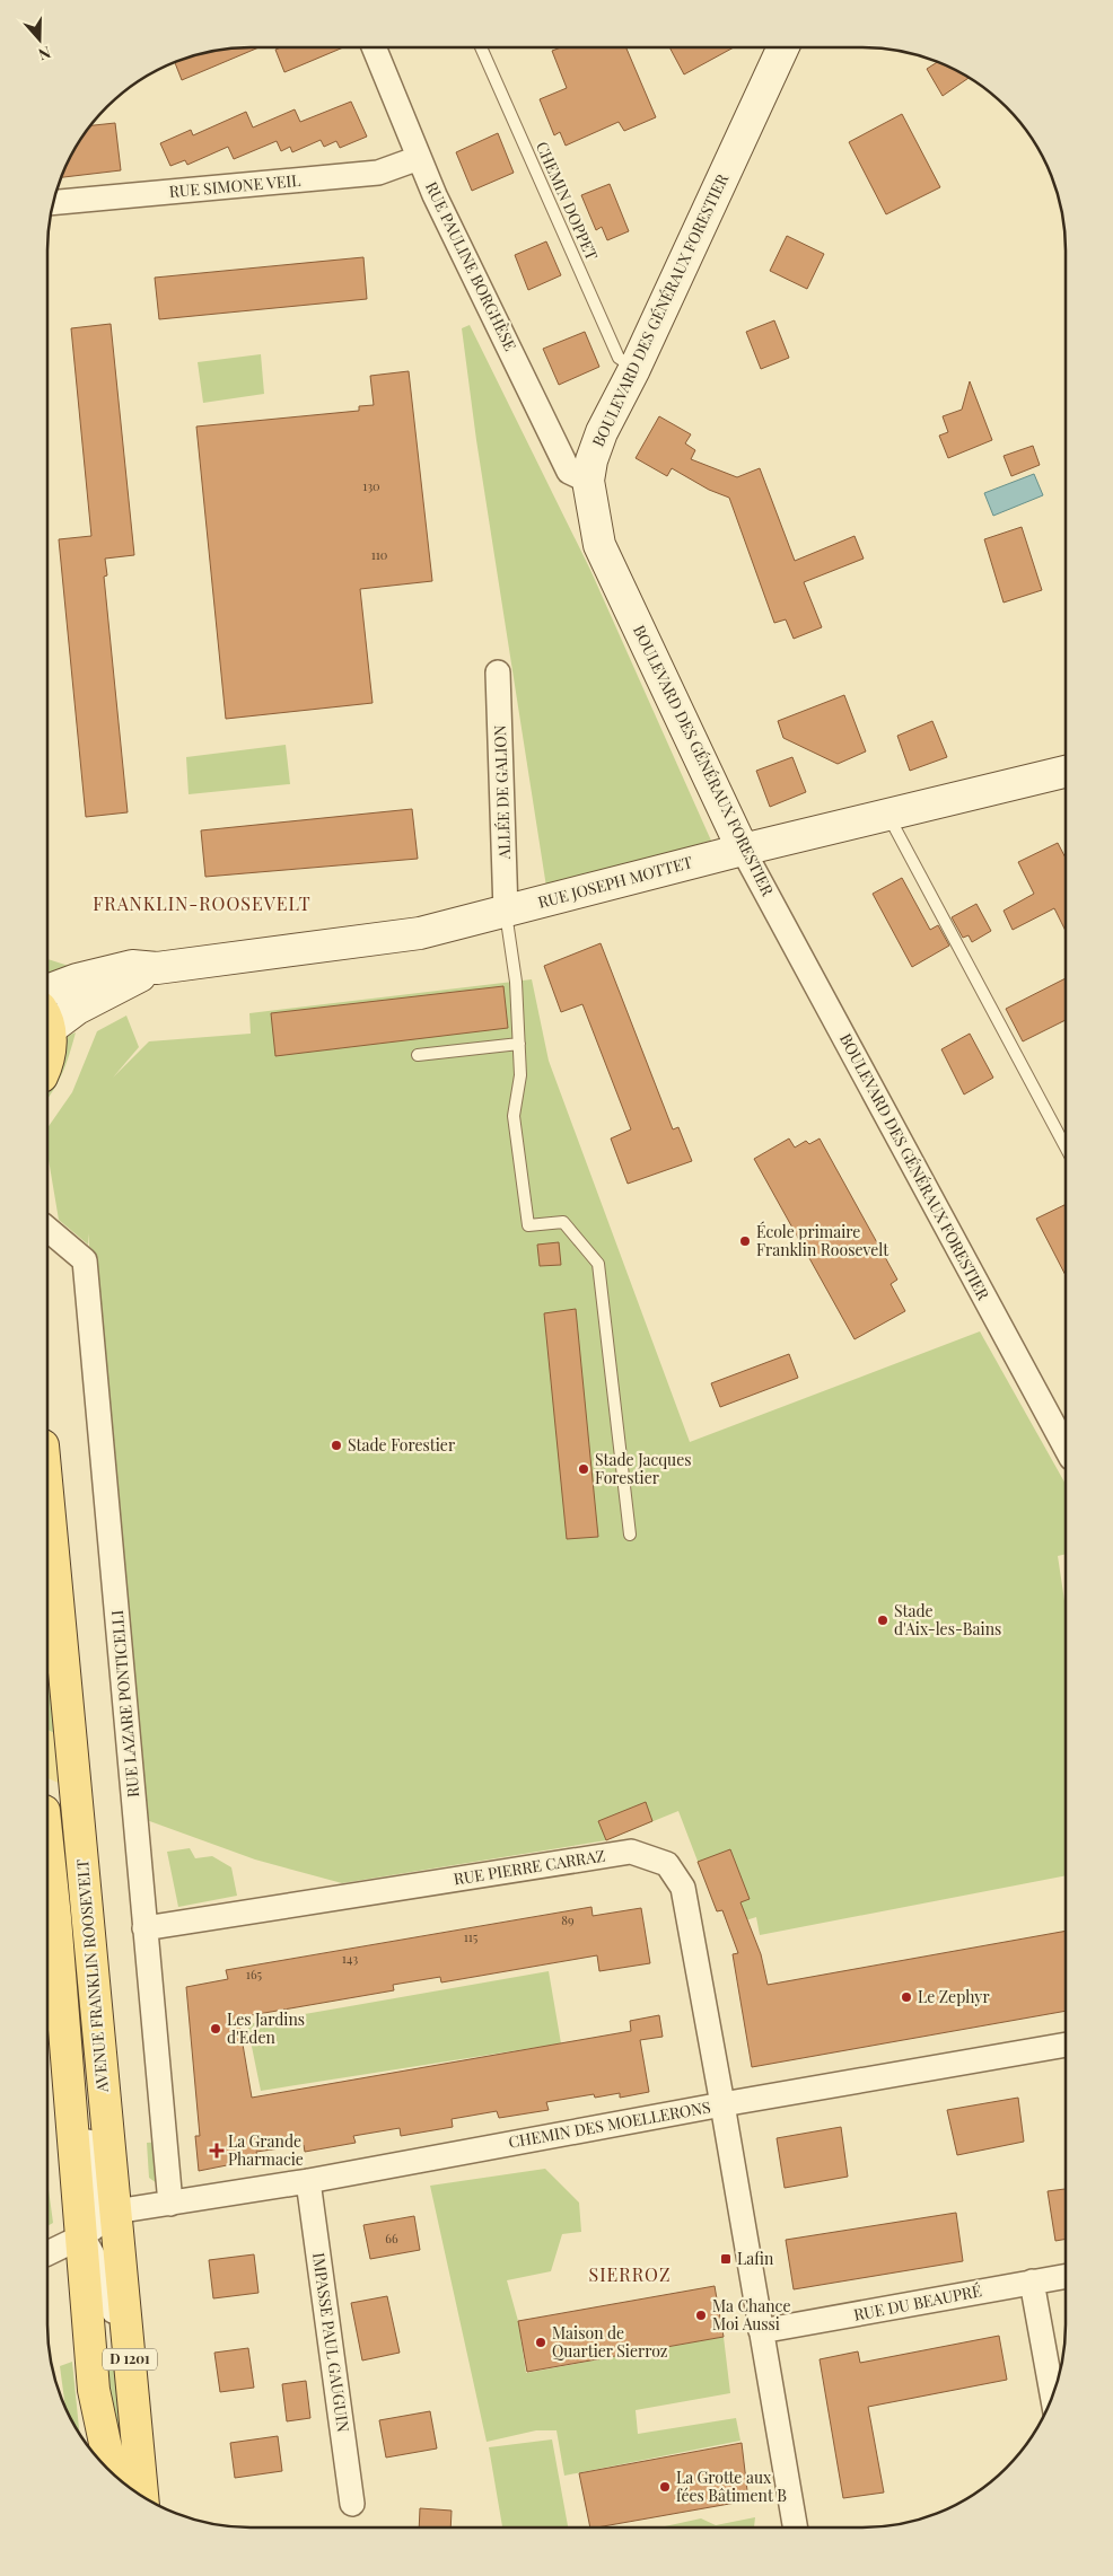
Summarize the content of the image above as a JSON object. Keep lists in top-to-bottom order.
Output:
{
  "streets": {
    "main road": ["AVENUE FRANKLIN ROOSEVELT", "D 1201"],
    "street": [
      "RUE SIMONE VEIL",
      "RUE PAULINE BORGHÈSE",
      "BOULEVARD DES GÉNÉRAUX FORESTIER",
      "ALLÉE DE GALION",
      "RUE JOSEPH MOTTET",
      "RUE LAZARE PONTICELLI",
      "RUE PIERRE CARRAZ",
      "CHEMIN DES MOELLERONS",
      "RUE DU BEAUPRÉ",
      "IMPASSE PAUL GAUGUIN"
    ],
    "lane": ["CHEMIN DOPPET"]
  },
  "crossings": [
    ["RUE SIMONE VEIL", "RUE PAULINE BORGHÈSE"],
    ["CHEMIN DOPPET", "BOULEVARD DES GÉNÉRAUX FORESTIER"],
    ["RUE PAULINE BORGHÈSE", "BOULEVARD DES GÉNÉRAUX FORESTIER"],
    ["BOULEVARD DES GÉNÉRAUX FORESTIER", "RUE JOSEPH MOTTET"],
    ["ALLÉE DE GALION", "RUE JOSEPH MOTTET"],
    ["RUE LAZARE PONTICELLI", "RUE PIERRE CARRAZ"],
    ["RUE LAZARE PONTICELLI", "CHEMIN DES MOELLERONS"],
    ["RUE PIERRE CARRAZ", "CHEMIN DES MOELLERONS"],
    ["RUE PIERRE CARRAZ", "RUE DU BEAUPRÉ"],
    ["AVENUE FRANKLIN ROOSEVELT", "CHEMIN DES MOELLERONS"],
    ["CHEMIN DES MOELLERONS", "IMPASSE PAUL GAUGUIN"]
  ],
  "districts": ["FRANKLIN-ROOSEVELT", "SIERROZ"],
  "places": {
    "other": [
      "École primaire Franklin Roosevelt",
      "Stade Forestier",
      "Stade Jacques Forestier",
      "Stade d'Aix-les-Bains",
      "Le Zephyr",
      "Les Jardins d'Eden",
      "Ma Chance Moi Aussi",
      "Maison de Quartier Sierroz",
      "La Grotte aux fées Bâtiment B"
    ],
    "health": ["La Grande Pharmacie"],
    "transit": ["Lafin"]
  },
  "house_numbers": [
    "130",
    "110",
    "89",
    "115",
    "143",
    "165",
    "66"
  ],
  "north": "bottom"
}
